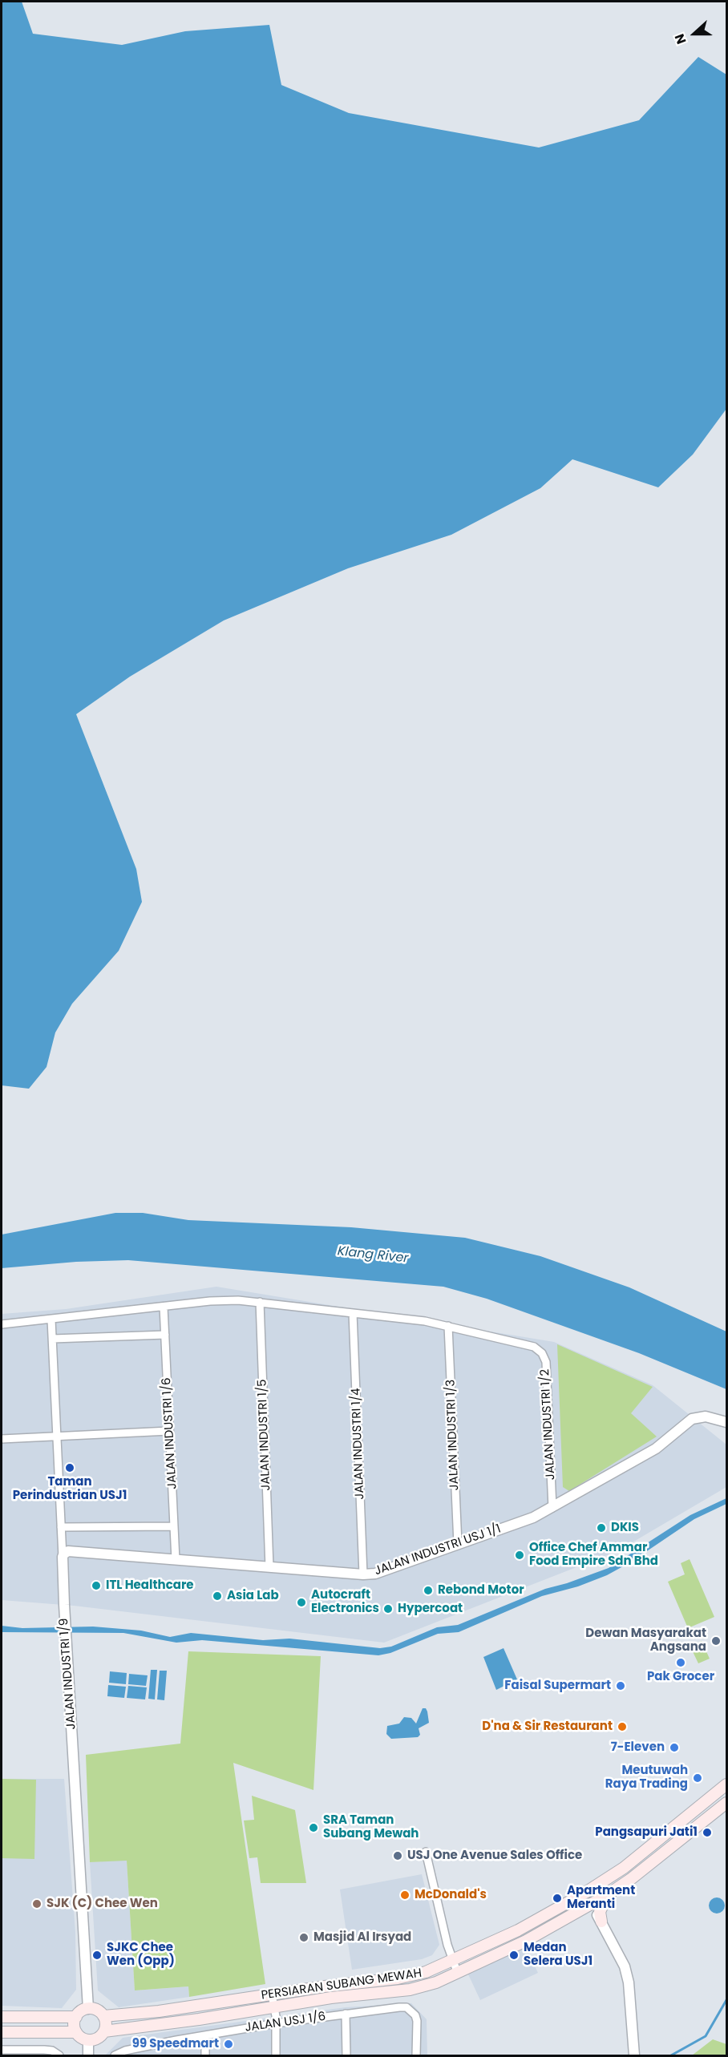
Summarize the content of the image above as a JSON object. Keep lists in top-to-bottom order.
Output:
{
  "streets": {
    "main road": ["PERSIARAN SUBANG MEWAH"],
    "street": [
      "JALAN INDUSTRI 1/2",
      "JALAN INDUSTRI 1/6",
      "JALAN INDUSTRI 1/5",
      "JALAN INDUSTRI 1/3",
      "JALAN INDUSTRI 1/4",
      "JALAN INDUSTRI USJ 1/1",
      "JALAN INDUSTRI 1/9",
      "JALAN USJ 1/6"
    ]
  },
  "crossings": [
    ["JALAN INDUSTRI 1/2", "JALAN INDUSTRI 1/3"],
    ["JALAN INDUSTRI 1/2", "JALAN INDUSTRI USJ 1/1"],
    ["JALAN INDUSTRI 1/6", "JALAN INDUSTRI USJ 1/1"],
    ["JALAN INDUSTRI 1/5", "JALAN INDUSTRI USJ 1/1"],
    ["JALAN INDUSTRI 1/3", "JALAN INDUSTRI USJ 1/1"],
    ["JALAN INDUSTRI 1/4", "JALAN INDUSTRI USJ 1/1"],
    ["JALAN INDUSTRI USJ 1/1", "JALAN INDUSTRI 1/9"],
    ["JALAN INDUSTRI 1/9", "PERSIARAN SUBANG MEWAH"]
  ],
  "water": ["Klang River"],
  "places": [
    "Taman Perindustrian USJ1",
    "DKIS",
    "Office Chef Ammar Food Empire Sdn Bhd",
    "ITL Healthcare",
    "Rebond Motor",
    "Asia Lab",
    "Autocraft Electronics",
    "Hypercoat",
    "Dewan Masyarakat Angsana",
    "Pak Grocer",
    "Faisal Supermart",
    "D'na & Sir Restaurant",
    "7-Eleven",
    "Meutuwah Raya Trading",
    "SRA Taman Subang Mewah",
    "Pangsapuri Jati1",
    "USJ One Avenue Sales Office",
    "McDonald's",
    "Apartment Meranti",
    "SJK (C) Chee Wen",
    "Masjid Al Irsyad",
    "SJKC Chee Wen (Opp)",
    "Medan Selera USJ1",
    "99 Speedmart"
  ],
  "north": "left"
}
